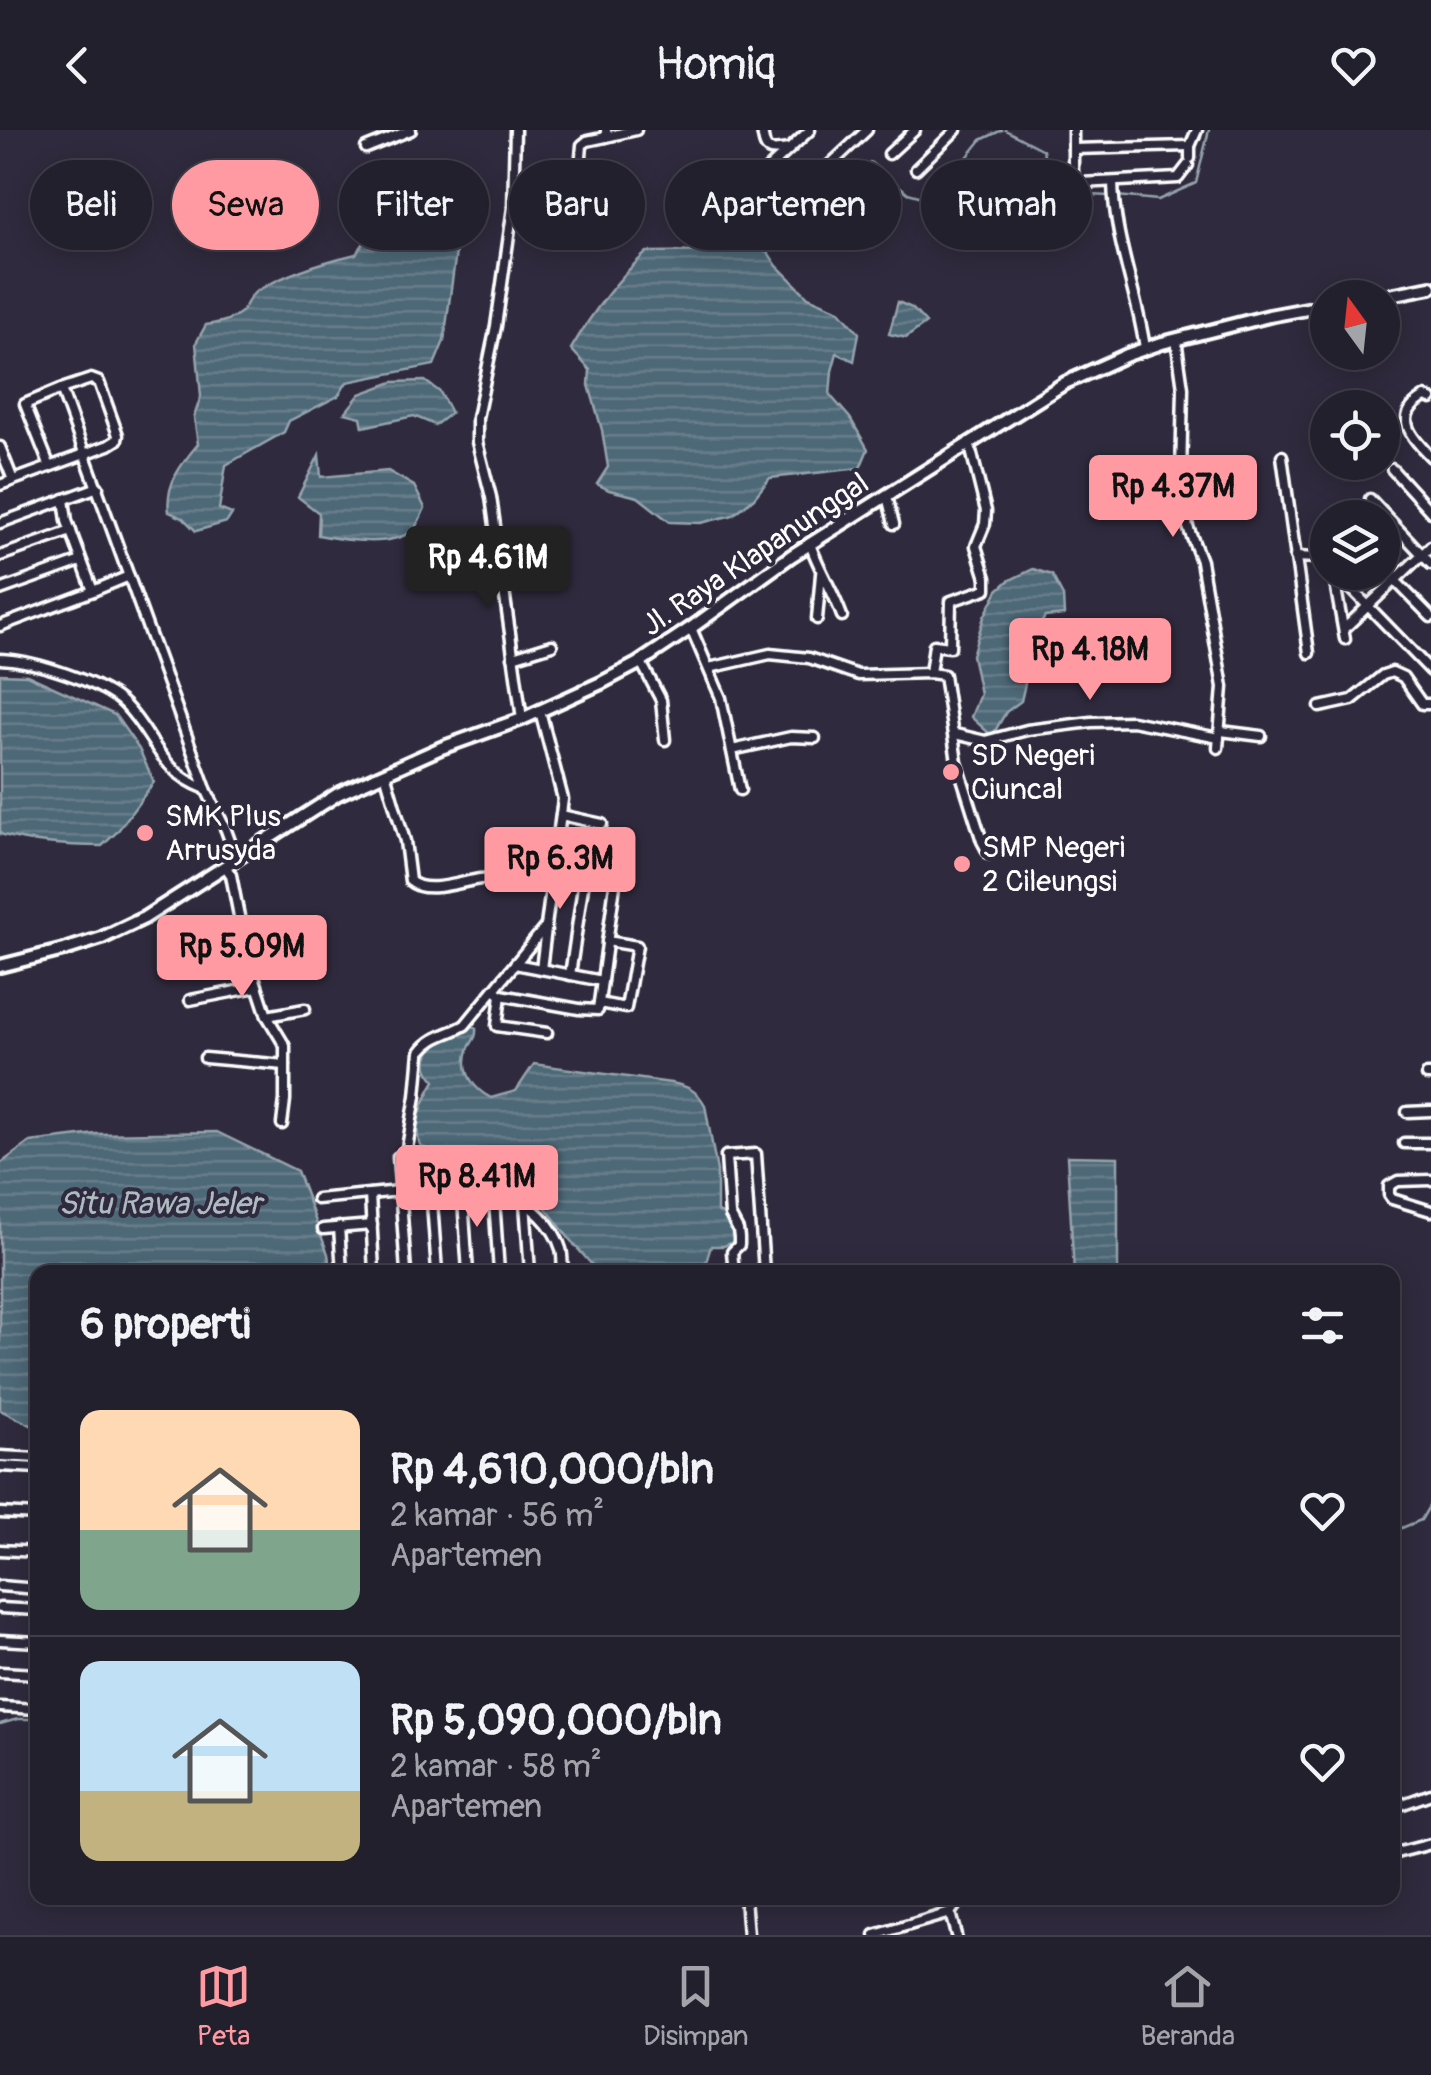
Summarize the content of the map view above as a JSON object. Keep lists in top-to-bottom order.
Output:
{
  "streets": {
    "street": ["Jl. Raya Klapanunggal"]
  },
  "water": ["Situ Rawa Jeler"],
  "places": ["SD Negeri Ciuncal", "SMK Plus Arrusyda", "SMP Negeri 2 Cileungsi"],
  "north": "top",
  "page": {
    "header": "Homiq",
    "chip": [
      "Beli",
      "Sewa",
      "Filter",
      "Baru",
      "Apartemen",
      "Rumah"
    ],
    "price": [
      "Rp 4.37M",
      "Rp 4.61M",
      "Rp 4.18M",
      "Rp 6.3M",
      "Rp 5.09M",
      "Rp 8.41M"
    ],
    "heading": "6 properti",
    "list": [
      {
        "name": "Rp 4,610,000/bln",
        "note": "2 kamar · 56 m² · Apartemen"
      },
      {
        "name": "Rp 5,090,000/bln",
        "note": "2 kamar · 58 m² · Apartemen"
      }
    ],
    "tabs": ["Peta", "Disimpan", "Beranda"]
  }
}
